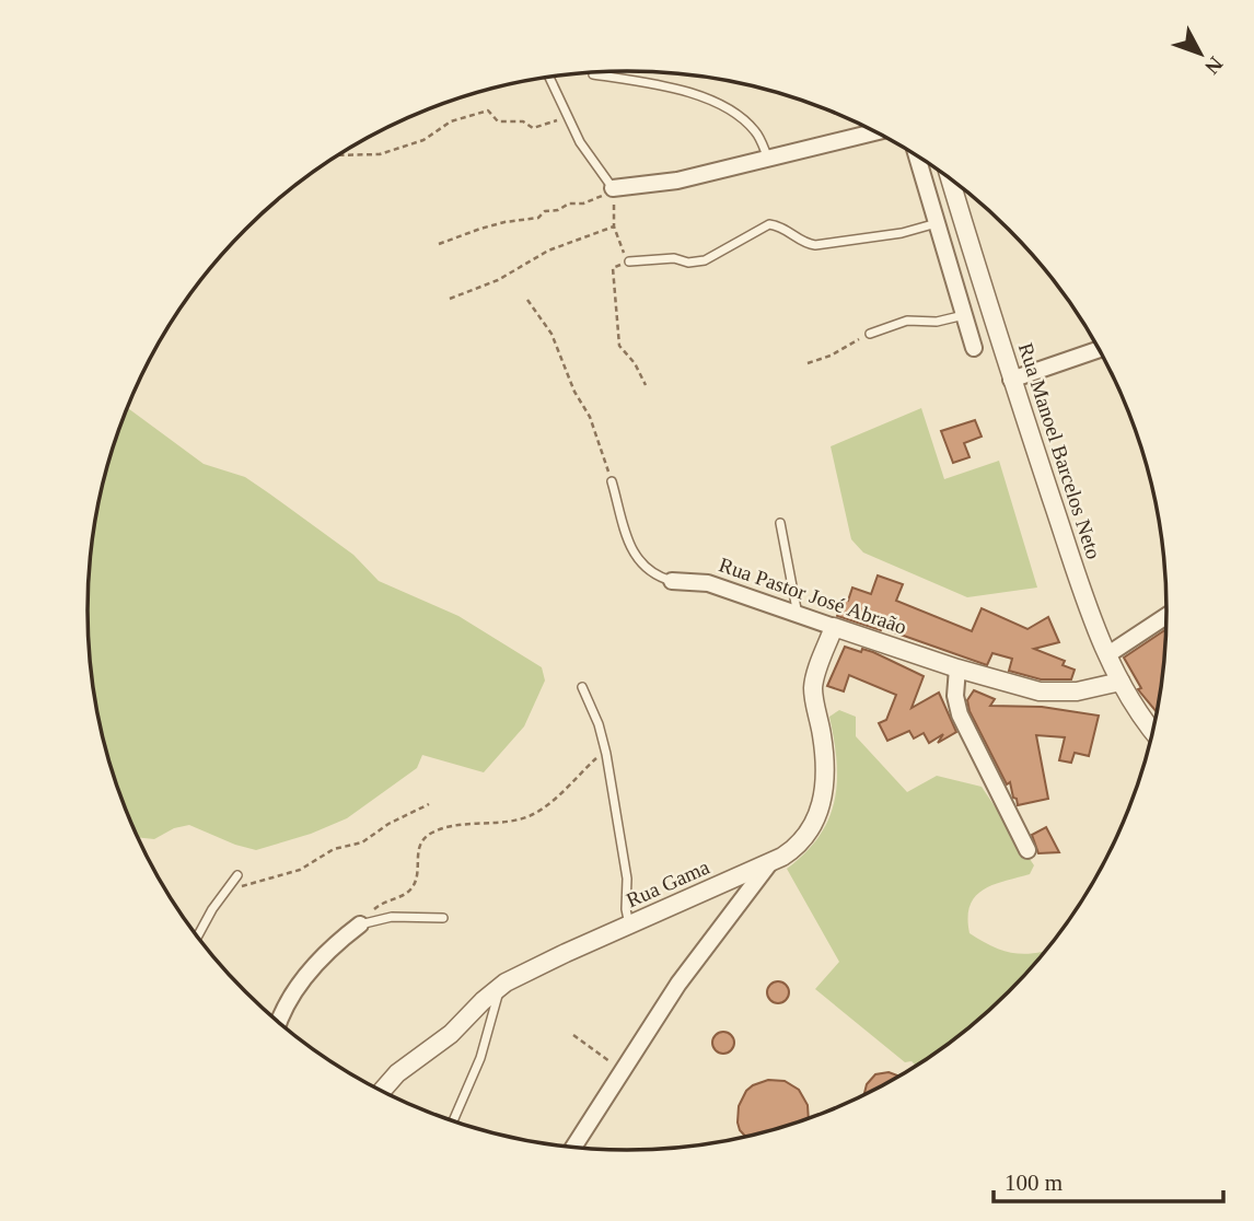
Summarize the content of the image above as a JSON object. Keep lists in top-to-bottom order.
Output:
{
  "streets": {
    "street": ["Rua Manoel Barcelos Neto", "Rua Pastor José Abraão", "Rua Gama"]
  },
  "crossings": [
    ["Rua Manoel Barcelos Neto", "Rua Pastor José Abraão"],
    ["Rua Pastor José Abraão", "Rua Gama"]
  ],
  "scale_bar": "100 m",
  "north": "bottom right"
}
